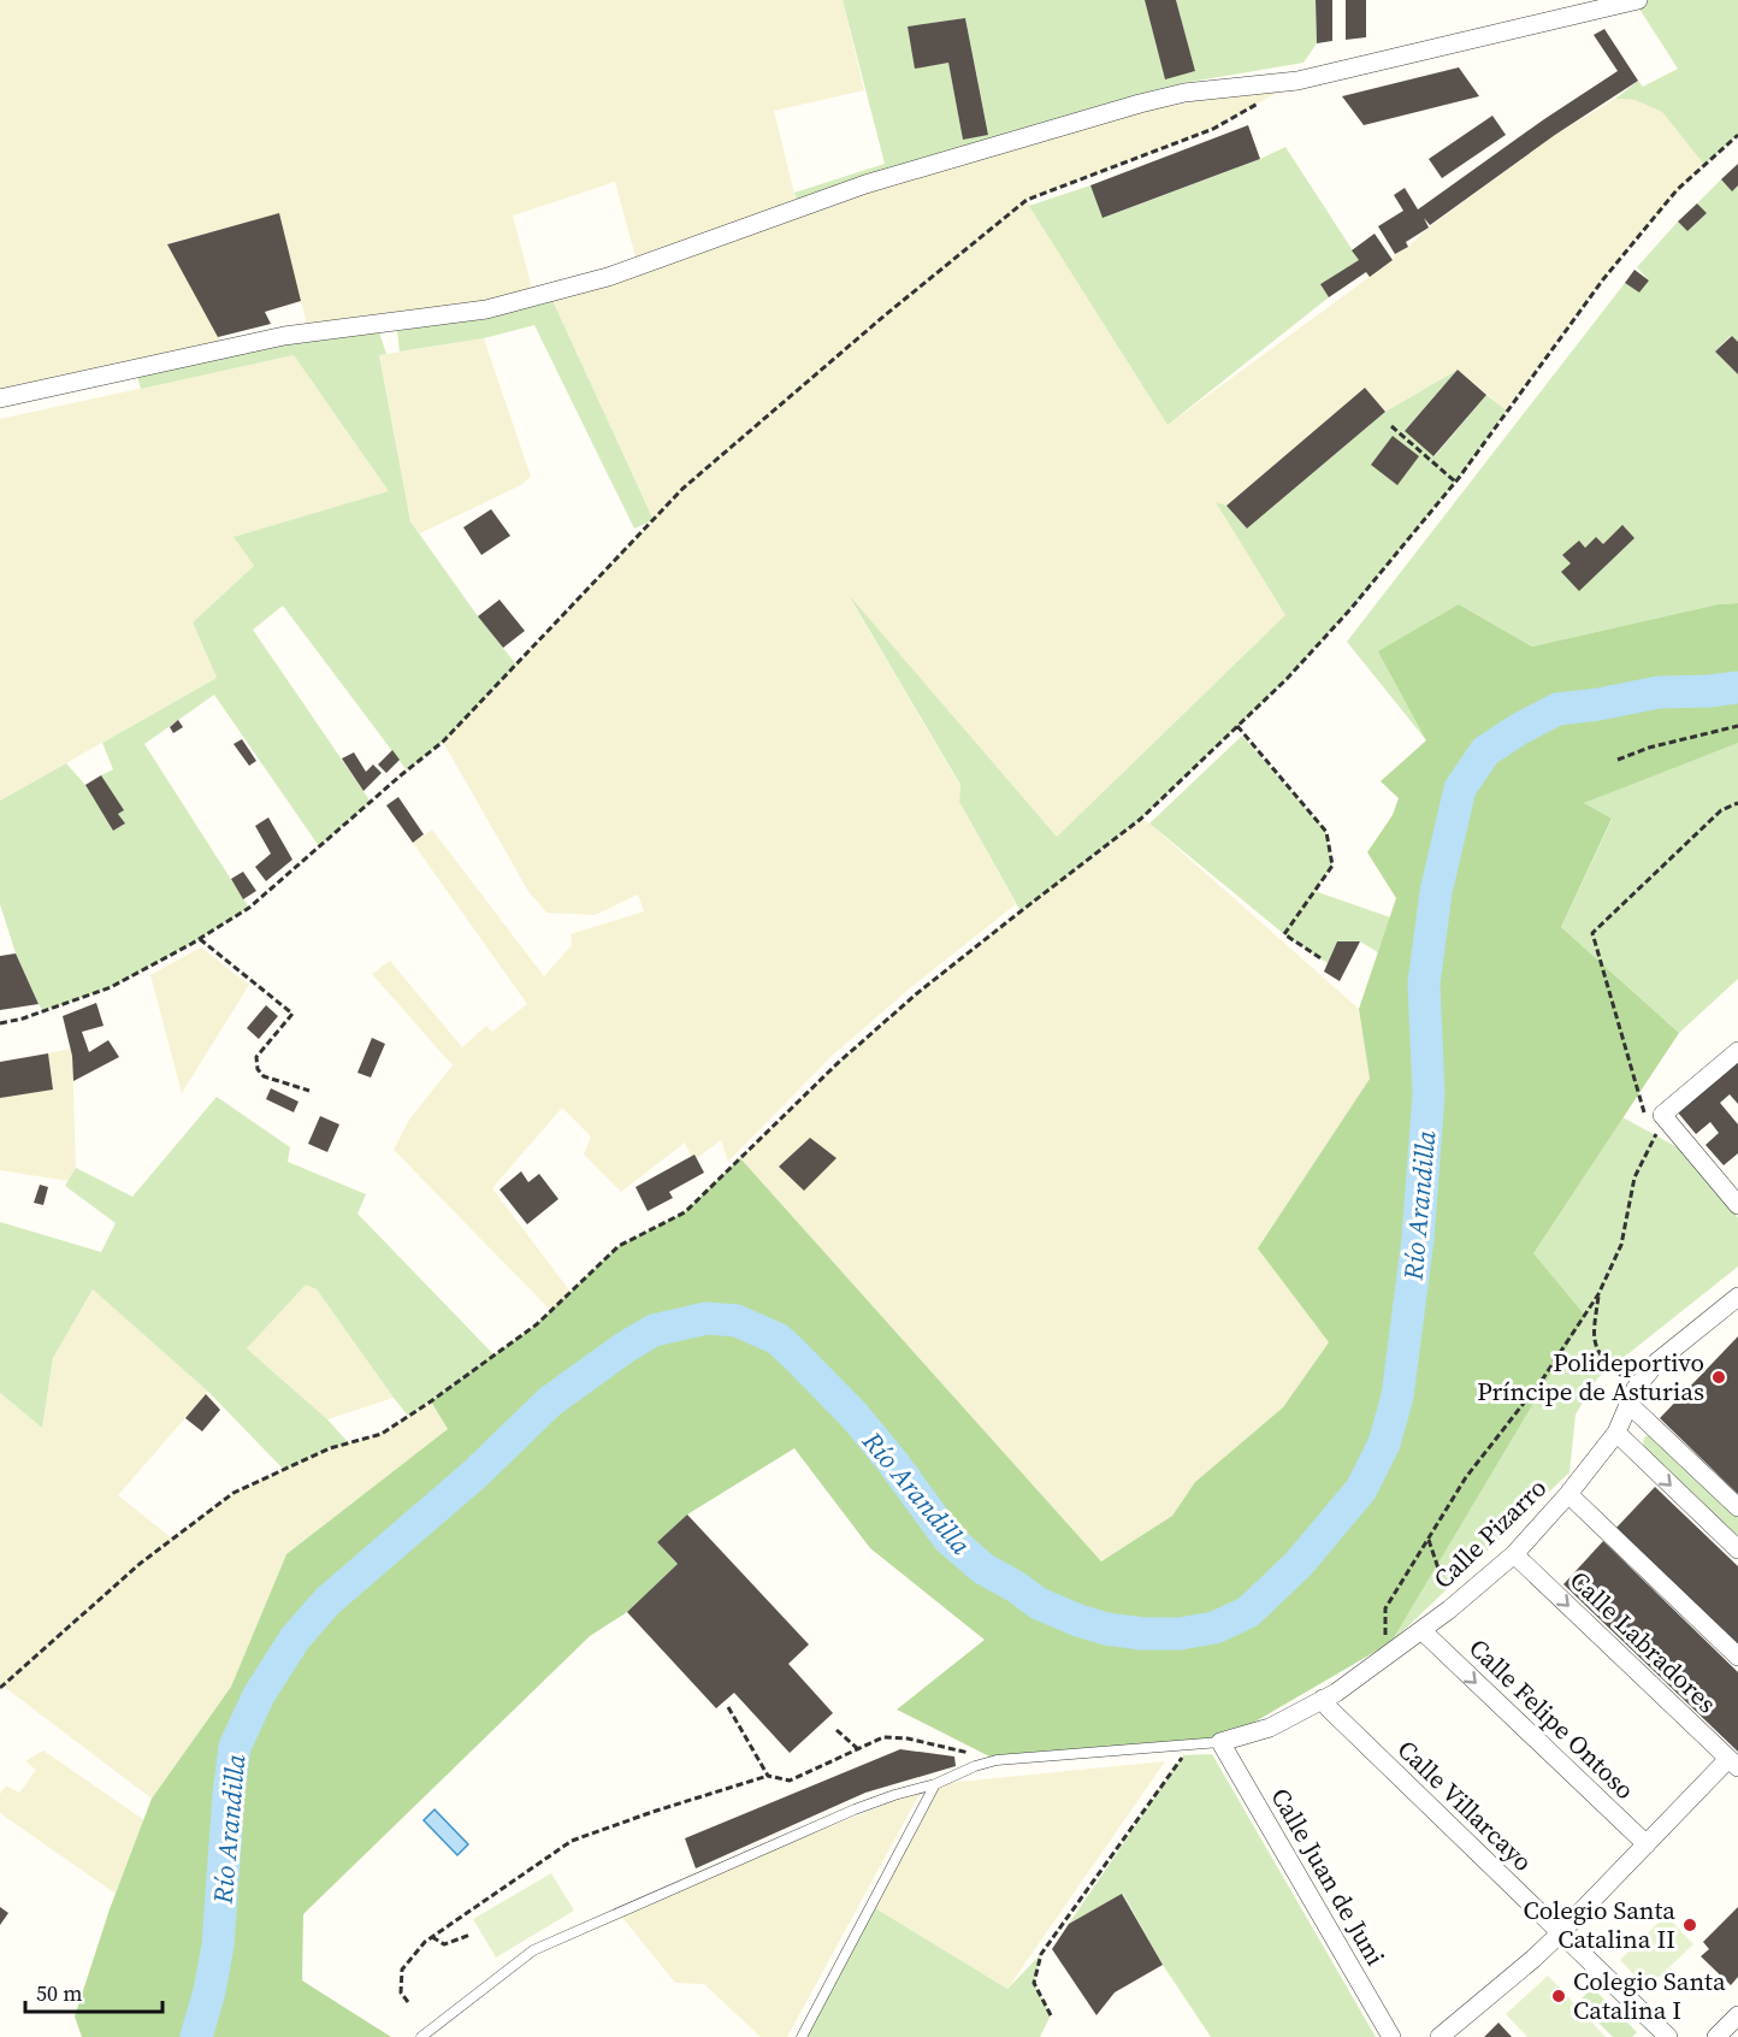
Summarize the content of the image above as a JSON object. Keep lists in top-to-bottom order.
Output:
{
  "streets": {
    "street": [
      "Calle Pizarro",
      "Calle Labradores",
      "Calle Felipe Ontoso",
      "Calle Villarcayo",
      "Calle Juan de Juni"
    ]
  },
  "crossings": [
    ["Calle Pizarro", "Calle Labradores"],
    ["Calle Pizarro", "Calle Felipe Ontoso"],
    ["Calle Pizarro", "Calle Villarcayo"],
    ["Calle Pizarro", "Calle Juan de Juni"]
  ],
  "one_way": ["Calle Felipe Ontoso"],
  "water": ["Río Arandilla"],
  "places": ["Polideportivo Príncipe de Asturias", "Colegio Santa Catalina II", "Colegio Santa Catalina I"],
  "scale_bar": "50 m"
}
